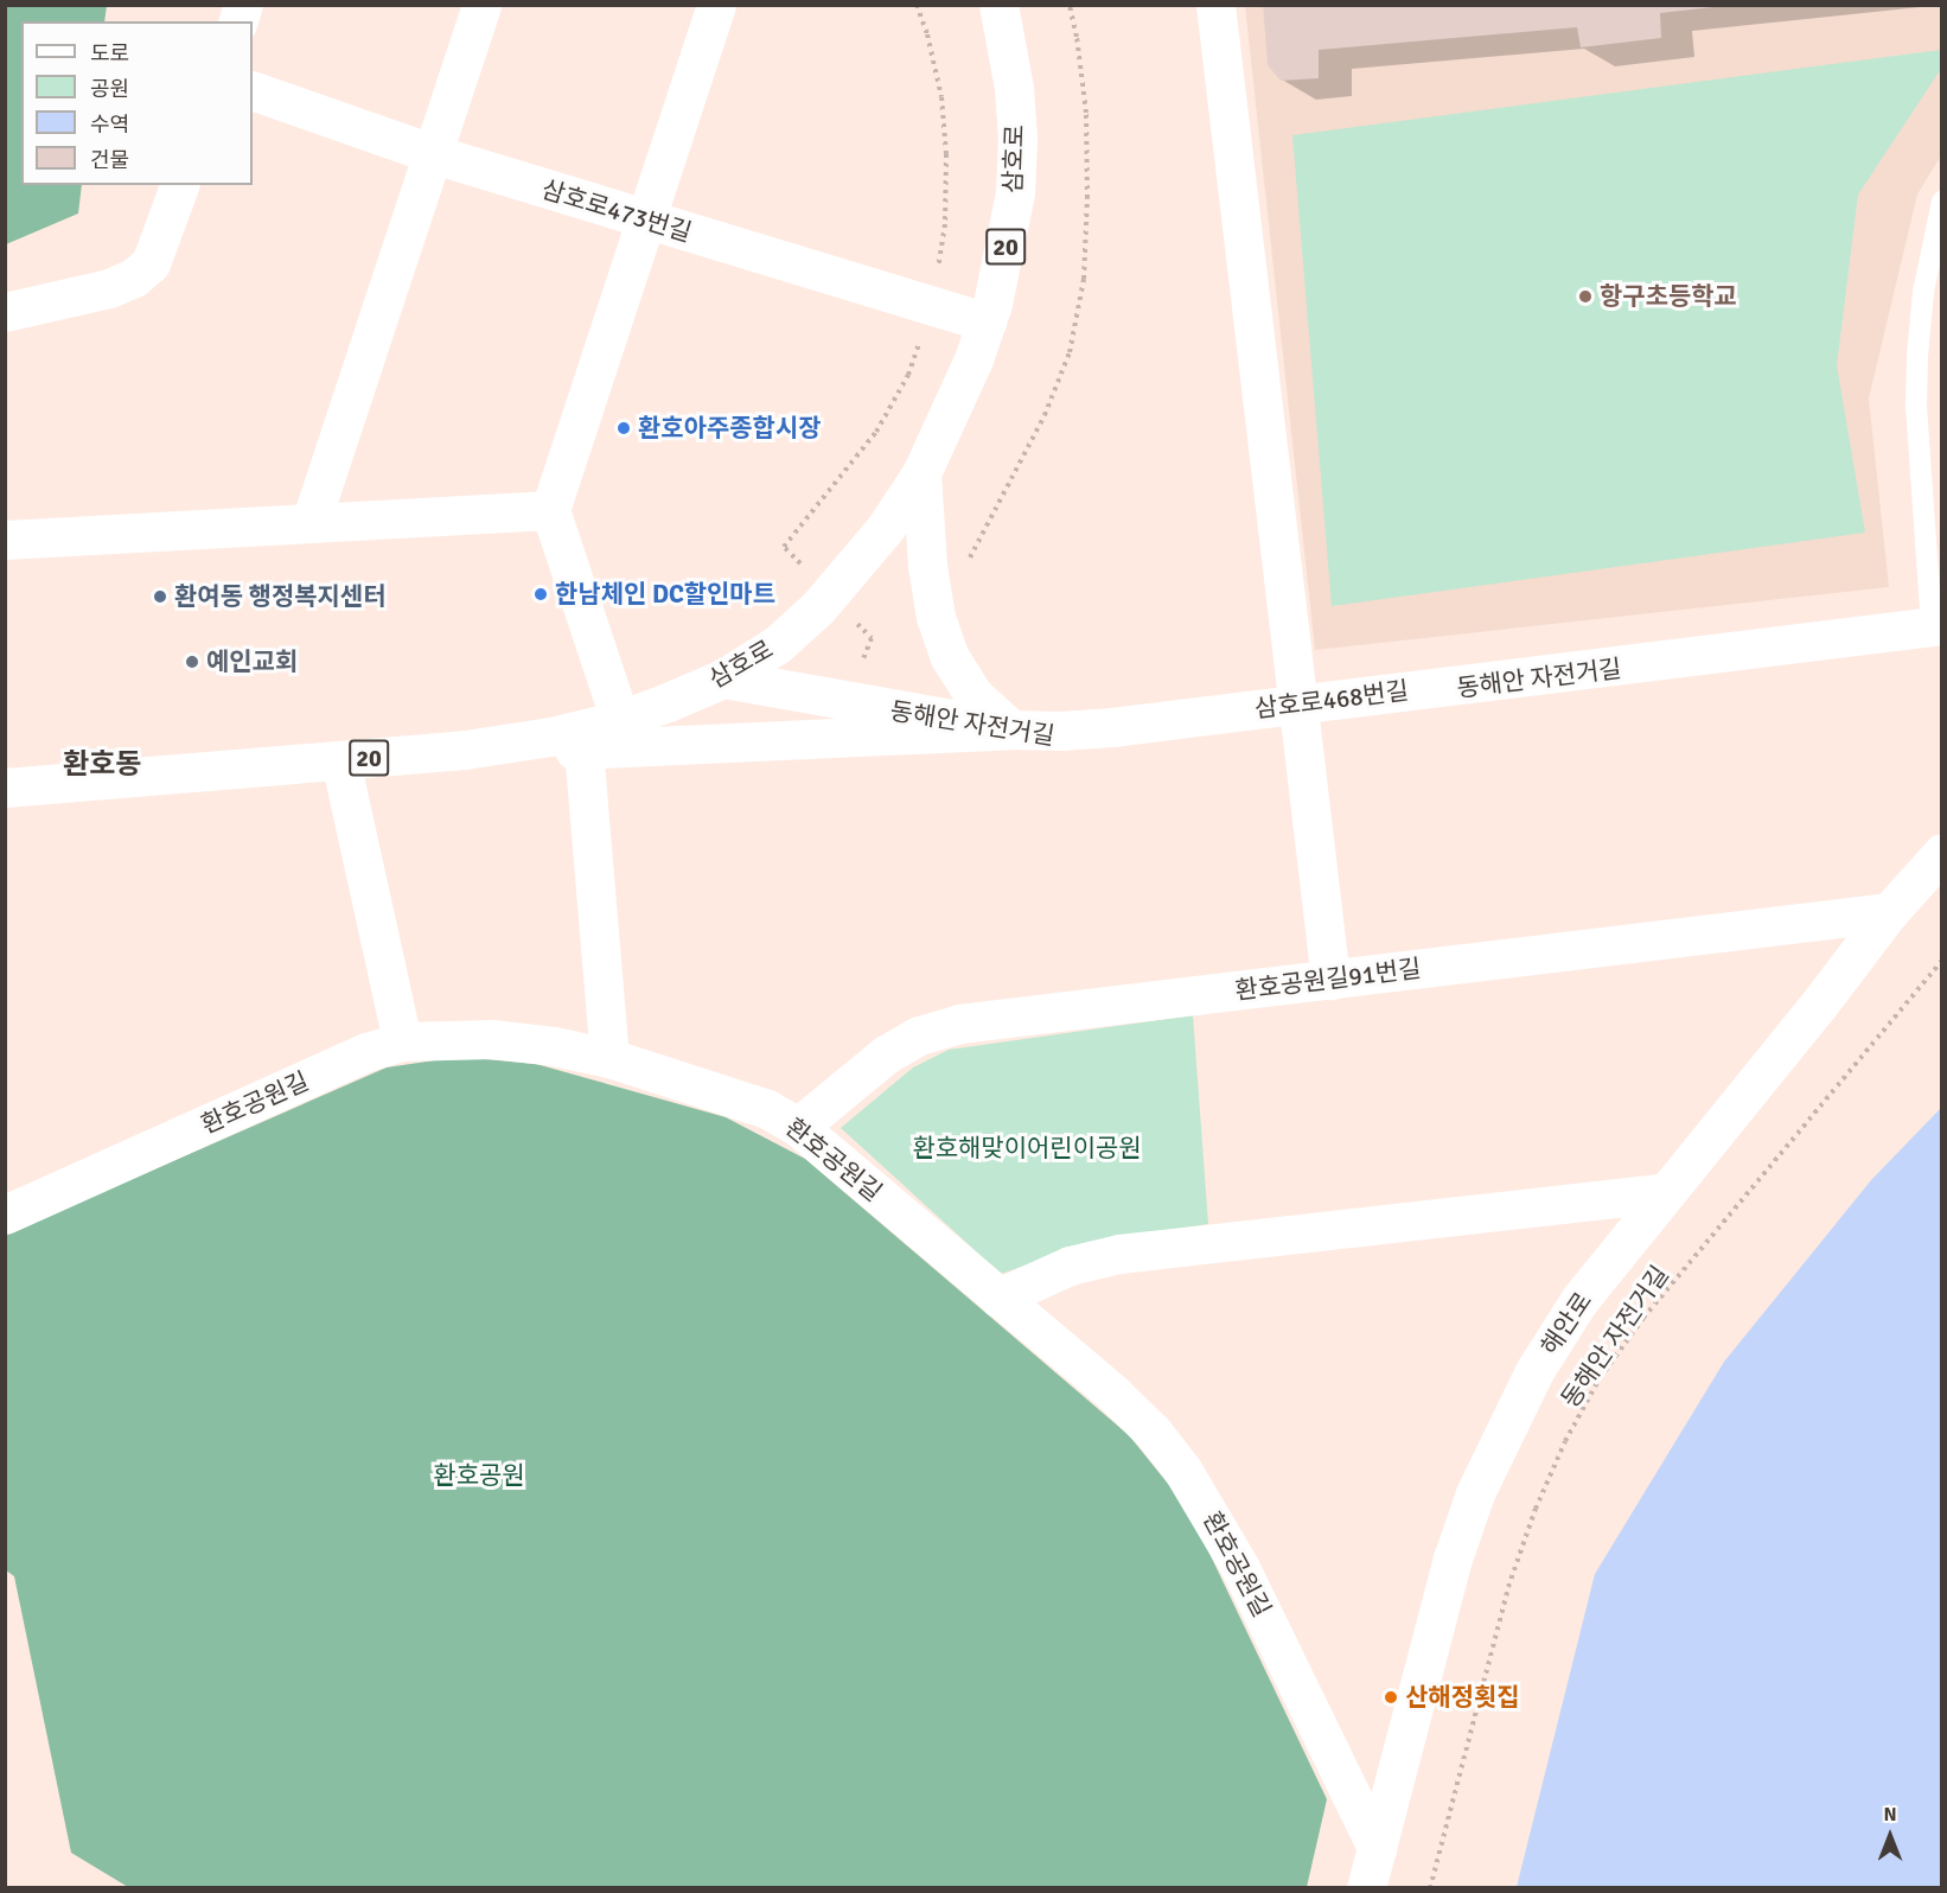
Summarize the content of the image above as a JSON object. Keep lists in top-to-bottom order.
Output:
{
  "streets": {
    "street": [
      "삼호로",
      "삼호로473번길",
      "20",
      "삼호로468번길",
      "환호공원길91번길",
      "환호공원길",
      "해안로"
    ],
    "path": ["동해안 자전거길"]
  },
  "crossings": [
    ["삼호로", "삼호로473번길"],
    ["삼호로", "삼호로468번길"],
    ["환호공원길91번길", "환호공원길"],
    ["환호공원길91번길", "해안로"],
    ["환호공원길", "해안로"]
  ],
  "districts": ["환호동"],
  "parks": ["환호해맞이어린이공원", "환호공원"],
  "places": [
    "항구초등학교",
    "환호아주종합시장",
    "한남체인 DC할인마트",
    "환여동 행정복지센터",
    "예인교회",
    "산해정횟집"
  ],
  "legend": [
    "도로",
    "공원",
    "수역",
    "건물"
  ],
  "north": "top"
}
